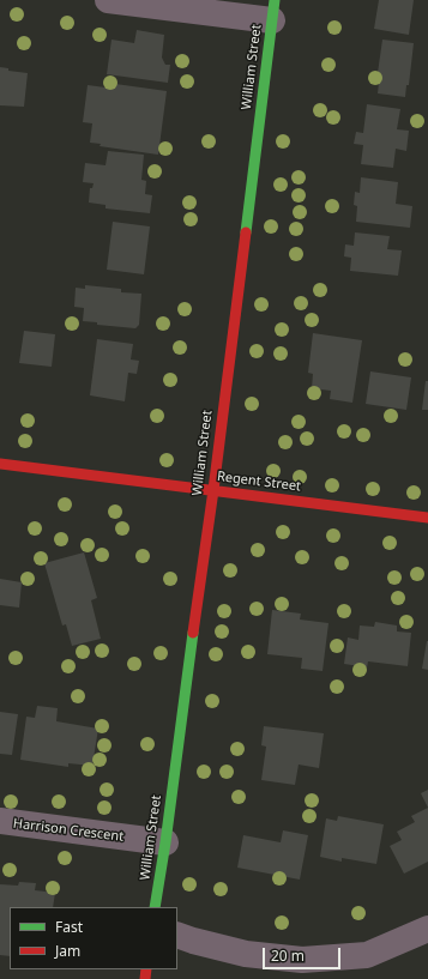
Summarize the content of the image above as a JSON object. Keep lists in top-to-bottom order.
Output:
{
  "streets": {
    "street": ["William Street", "Regent Street", "Harrison Crescent"]
  },
  "crossings": [
    ["William Street", "Regent Street"],
    ["William Street", "Harrison Crescent"]
  ],
  "legend": ["Fast", "Jam"],
  "scale_bar": "20 m"
}
